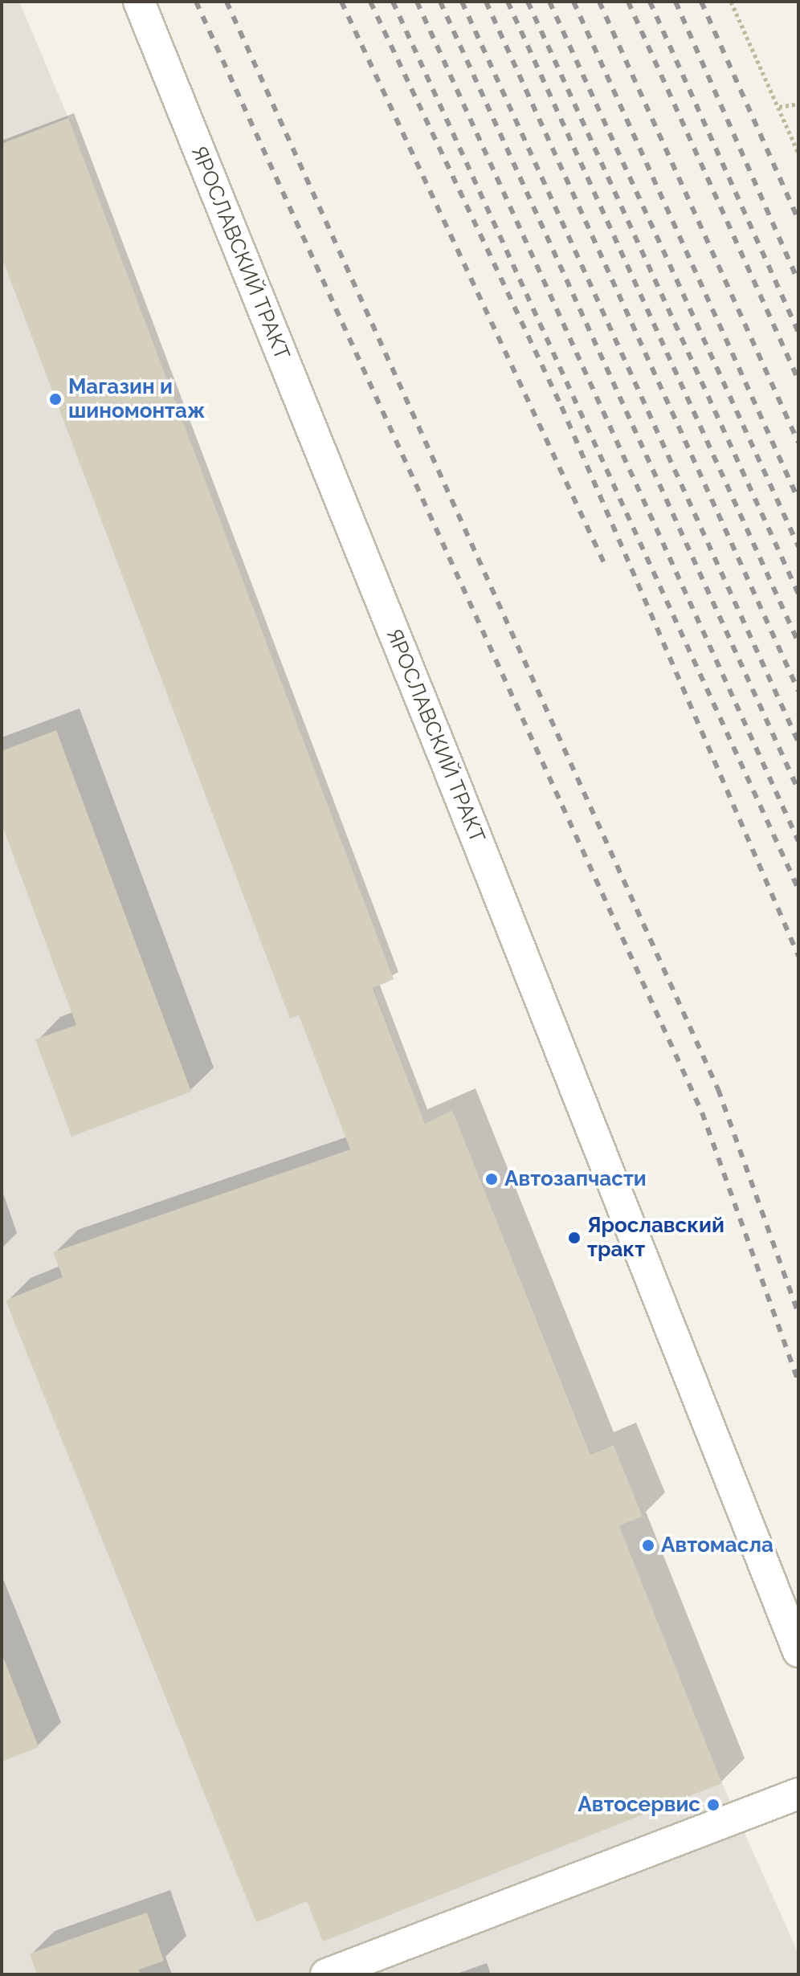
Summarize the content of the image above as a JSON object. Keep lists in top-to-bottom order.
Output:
{
  "streets": {
    "street": ["ЯРОСЛАВСКИЙ ТРАКТ"]
  },
  "places": [
    "Магазин и шиномонтаж",
    "Автозапчасти",
    "Ярославский тракт",
    "Автомасла",
    "Автосервис"
  ]
}
